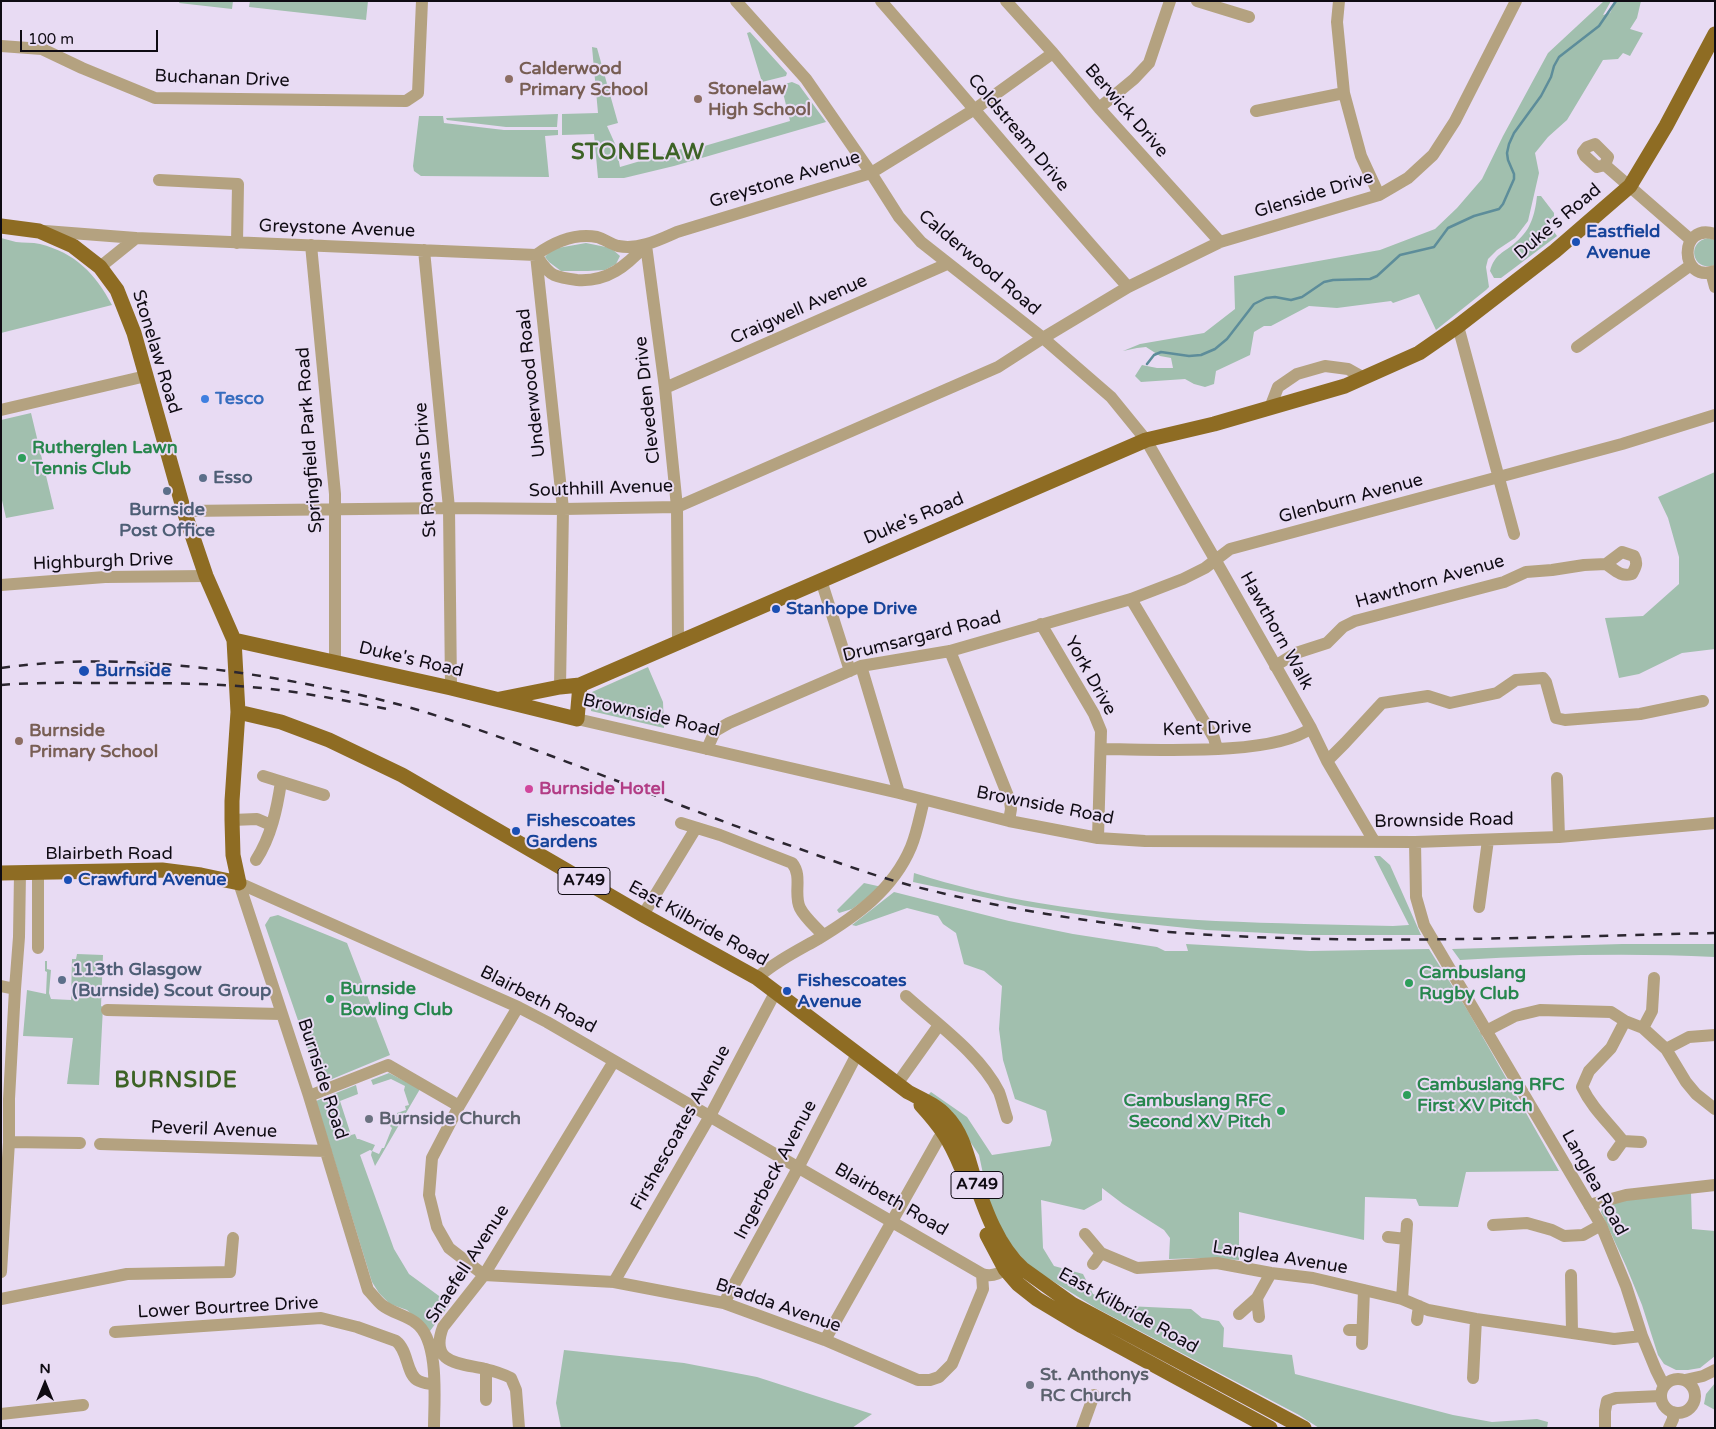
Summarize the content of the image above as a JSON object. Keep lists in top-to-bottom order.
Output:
{
  "streets": {
    "main road": [
      "Duke's Road",
      "Stonelaw Road",
      "Brownside Road",
      "Blairbeth Road",
      "A749",
      "East Kilbride Road",
      "Burnside Road"
    ],
    "street": [
      "Buchanan Drive",
      "Berwick Drive",
      "Coldstream Drive",
      "Greystone Avenue",
      "Glenside Drive",
      "Calderwood Road",
      "Craigwell Avenue",
      "Underwood Road",
      "Cleveden Drive",
      "Springfield Park Road",
      "St Ronans Drive",
      "Southhill Avenue",
      "Glenburn Avenue",
      "Highburgh Drive",
      "Hawthorn Avenue",
      "Hawthorn Walk",
      "Drumsargard Road",
      "York Drive",
      "Kent Drive",
      "Firshescoates Avenue",
      "Peveril Avenue",
      "Ingerbeck Avenue",
      "Langlea Road",
      "Langlea Avenue",
      "Snaefell Avenue",
      "Bradda Avenue",
      "Lower Bourtree Drive"
    ]
  },
  "crossings": [
    ["Berwick Drive", "Greystone Avenue"],
    ["Berwick Drive", "Glenside Drive"],
    ["Coldstream Drive", "Greystone Avenue"],
    ["Coldstream Drive", "Glenside Drive"],
    ["Greystone Avenue", "Calderwood Road"],
    ["Greystone Avenue", "Stonelaw Road"],
    ["Greystone Avenue", "Underwood Road"],
    ["Greystone Avenue", "Cleveden Drive"],
    ["Greystone Avenue", "Springfield Park Road"],
    ["Greystone Avenue", "St Ronans Drive"],
    ["Glenside Drive", "Calderwood Road"],
    ["Glenside Drive", "Southhill Avenue"],
    ["Duke's Road", "Calderwood Road"],
    ["Duke's Road", "Stonelaw Road"],
    ["Duke's Road", "Underwood Road"],
    ["Duke's Road", "Cleveden Drive"],
    ["Duke's Road", "Springfield Park Road"],
    ["Duke's Road", "St Ronans Drive"],
    ["Duke's Road", "Hawthorn Walk"],
    ["Duke's Road", "Brownside Road"],
    ["Calderwood Road", "Craigwell Avenue"],
    ["Calderwood Road", "Southhill Avenue"],
    ["Calderwood Road", "Hawthorn Walk"],
    ["Craigwell Avenue", "Cleveden Drive"],
    ["Stonelaw Road", "Southhill Avenue"],
    ["Stonelaw Road", "Highburgh Drive"],
    ["Underwood Road", "Southhill Avenue"],
    ["Cleveden Drive", "Southhill Avenue"],
    ["Springfield Park Road", "Southhill Avenue"],
    ["St Ronans Drive", "Southhill Avenue"],
    ["Glenburn Avenue", "Hawthorn Walk"],
    ["Glenburn Avenue", "Drumsargard Road"],
    ["Hawthorn Avenue", "Hawthorn Walk"],
    ["Hawthorn Walk", "Drumsargard Road"],
    ["Hawthorn Walk", "Brownside Road"],
    ["Hawthorn Walk", "Kent Drive"],
    ["Drumsargard Road", "York Drive"],
    ["Drumsargard Road", "Brownside Road"],
    ["York Drive", "Brownside Road"],
    ["York Drive", "Kent Drive"],
    ["Brownside Road", "Langlea Road"],
    ["Blairbeth Road", "Burnside Road"],
    ["Blairbeth Road", "Firshescoates Avenue"],
    ["Blairbeth Road", "Ingerbeck Avenue"],
    ["Blairbeth Road", "Snaefell Avenue"],
    ["Blairbeth Road", "Bradda Avenue"],
    ["East Kilbride Road", "Burnside Road"],
    ["East Kilbride Road", "Firshescoates Avenue"],
    ["East Kilbride Road", "Ingerbeck Avenue"],
    ["Burnside Road", "Peveril Avenue"],
    ["Burnside Road", "Lower Bourtree Drive"],
    ["Firshescoates Avenue", "Bradda Avenue"],
    ["Ingerbeck Avenue", "Bradda Avenue"],
    ["Langlea Road", "Langlea Avenue"],
    ["Snaefell Avenue", "Bradda Avenue"]
  ],
  "districts": ["STONELAW", "BURNSIDE"],
  "places": [
    "Calderwood Primary School",
    "Stonelaw High School",
    "Eastfield Avenue",
    "Tesco",
    "Rutherglen Lawn Tennis Club",
    "Esso",
    "Burnside Post Office",
    "Stanhope Drive",
    "Burnside",
    "Burnside Primary School",
    "Burnside Hotel",
    "Fishescoates Gardens",
    "Crawfurd Avenue",
    "113th Glasgow (Burnside) Scout Group",
    "Cambuslang Rugby Club",
    "Fishescoates Avenue",
    "Burnside Bowling Club",
    "Cambuslang RFC First XV Pitch",
    "Cambuslang RFC Second XV Pitch",
    "Burnside Church",
    "St. Anthonys RC Church"
  ],
  "scale_bar": "100 m",
  "north": "top"
}
